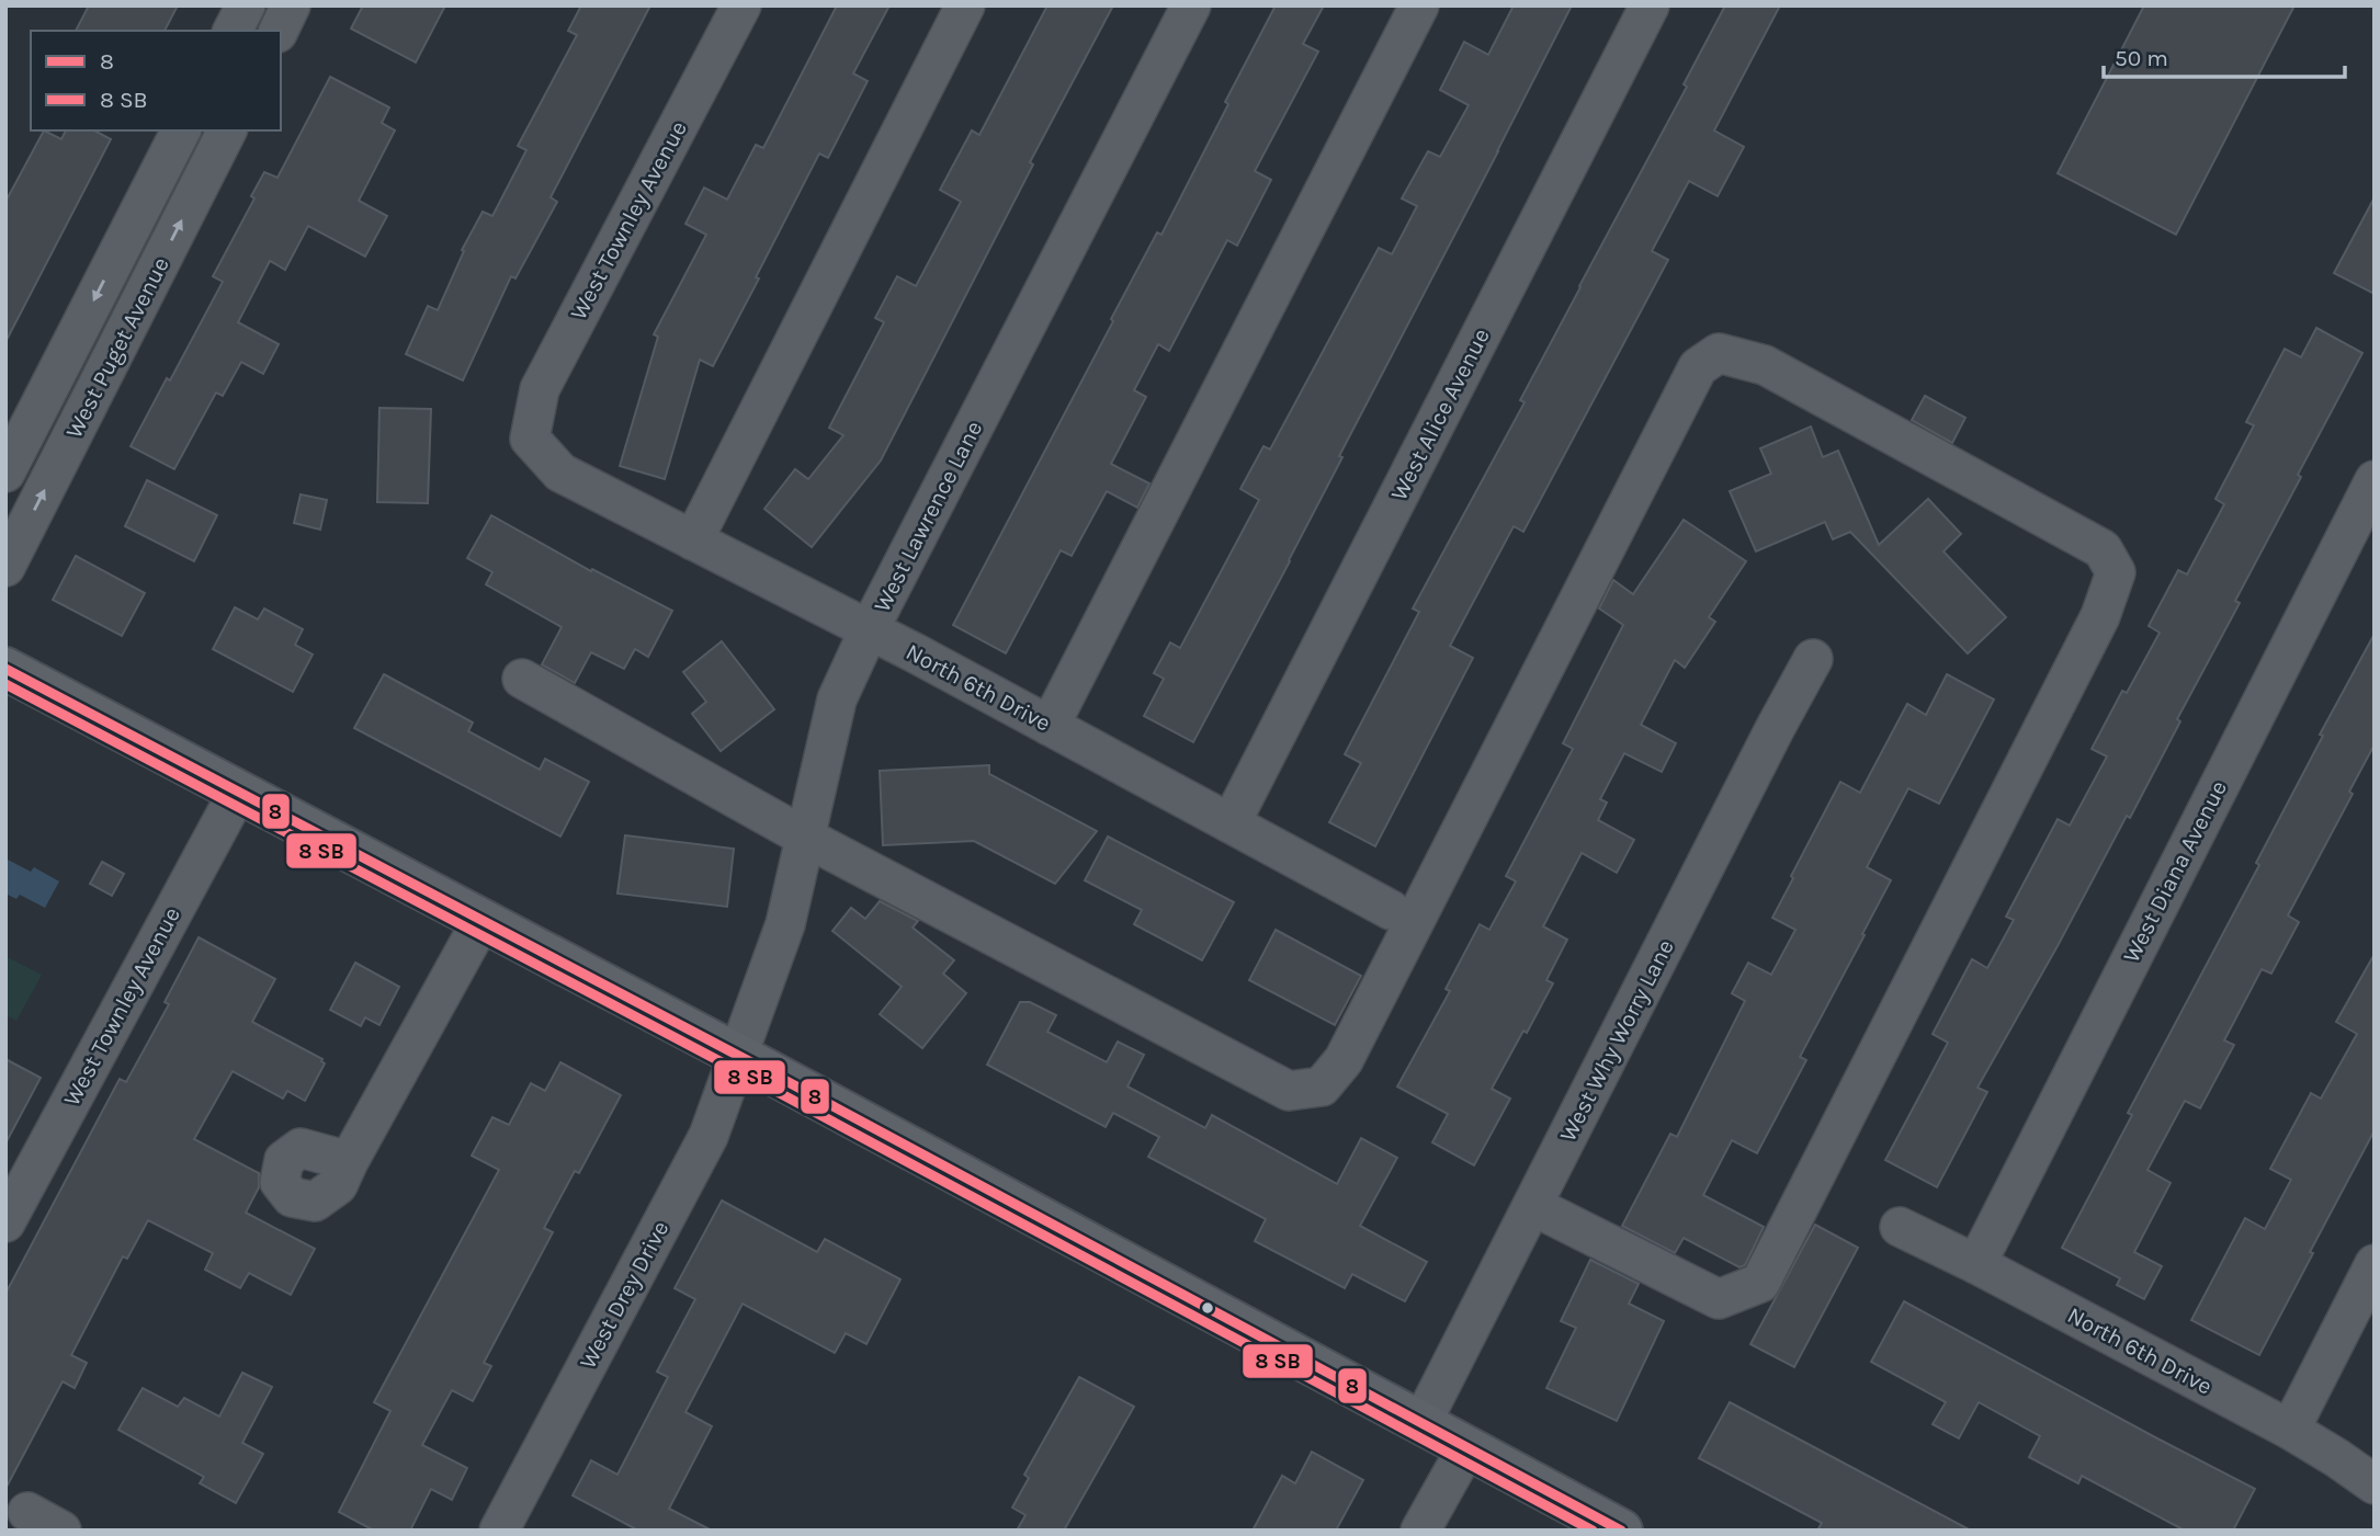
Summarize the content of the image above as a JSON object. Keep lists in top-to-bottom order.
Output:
{
  "streets": {
    "street": [
      "West Townley Avenue",
      "West Puget Avenue",
      "West Alice Avenue",
      "West Lawrence Lane",
      "North 6th Drive",
      "West Diana Avenue",
      "West Why Worry Lane",
      "West Drey Drive"
    ]
  },
  "crossings": [
    ["West Townley Avenue", "North 6th Drive"],
    ["West Alice Avenue", "North 6th Drive"],
    ["West Lawrence Lane", "North 6th Drive"],
    ["West Lawrence Lane", "West Drey Drive"],
    ["North 6th Drive", "West Diana Avenue"]
  ],
  "lines": ["transit line 8"],
  "legend": ["8", "8 SB"],
  "scale_bar": "50 m"
}
